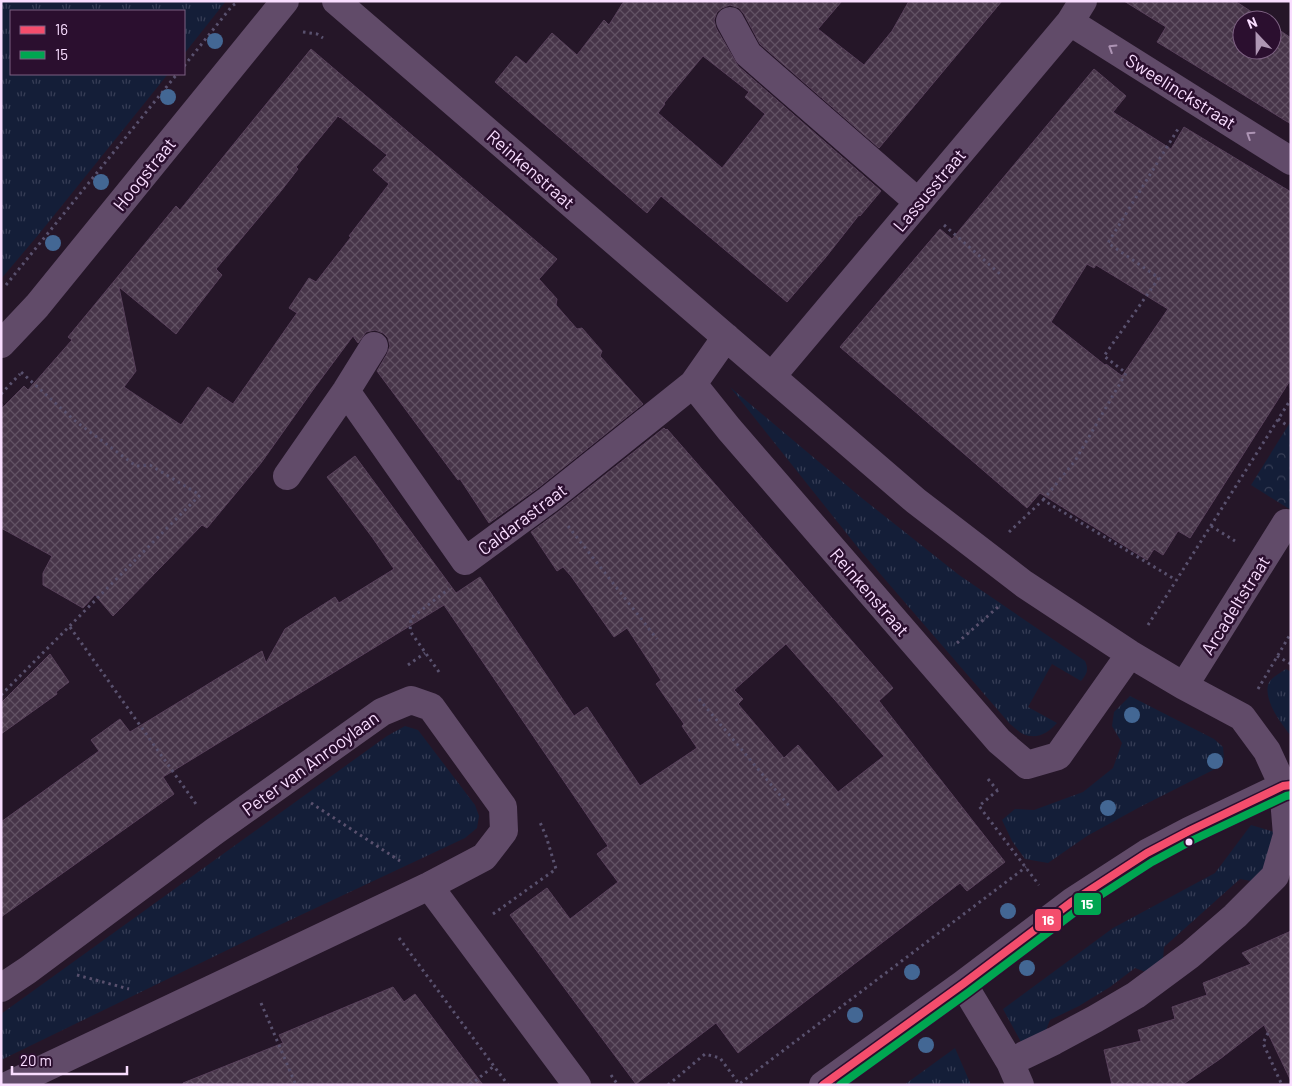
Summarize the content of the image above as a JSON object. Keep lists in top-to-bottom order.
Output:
{
  "streets": {
    "street": [
      "Sweelinckstraat",
      "Reinkenstraat",
      "Hoogstraat",
      "Lassusstraat",
      "Caldarastraat",
      "Arcadeltstraat",
      "Peter van Anrooylaan"
    ]
  },
  "crossings": [
    ["Sweelinckstraat", "Lassusstraat"],
    ["Reinkenstraat", "Lassusstraat"],
    ["Reinkenstraat", "Caldarastraat"],
    ["Reinkenstraat", "Arcadeltstraat"]
  ],
  "one_way": ["Sweelinckstraat"],
  "lines": ["transit line 16", "transit line 15"],
  "legend": ["16", "15"],
  "scale_bar": "20 m",
  "north": "top"
}
